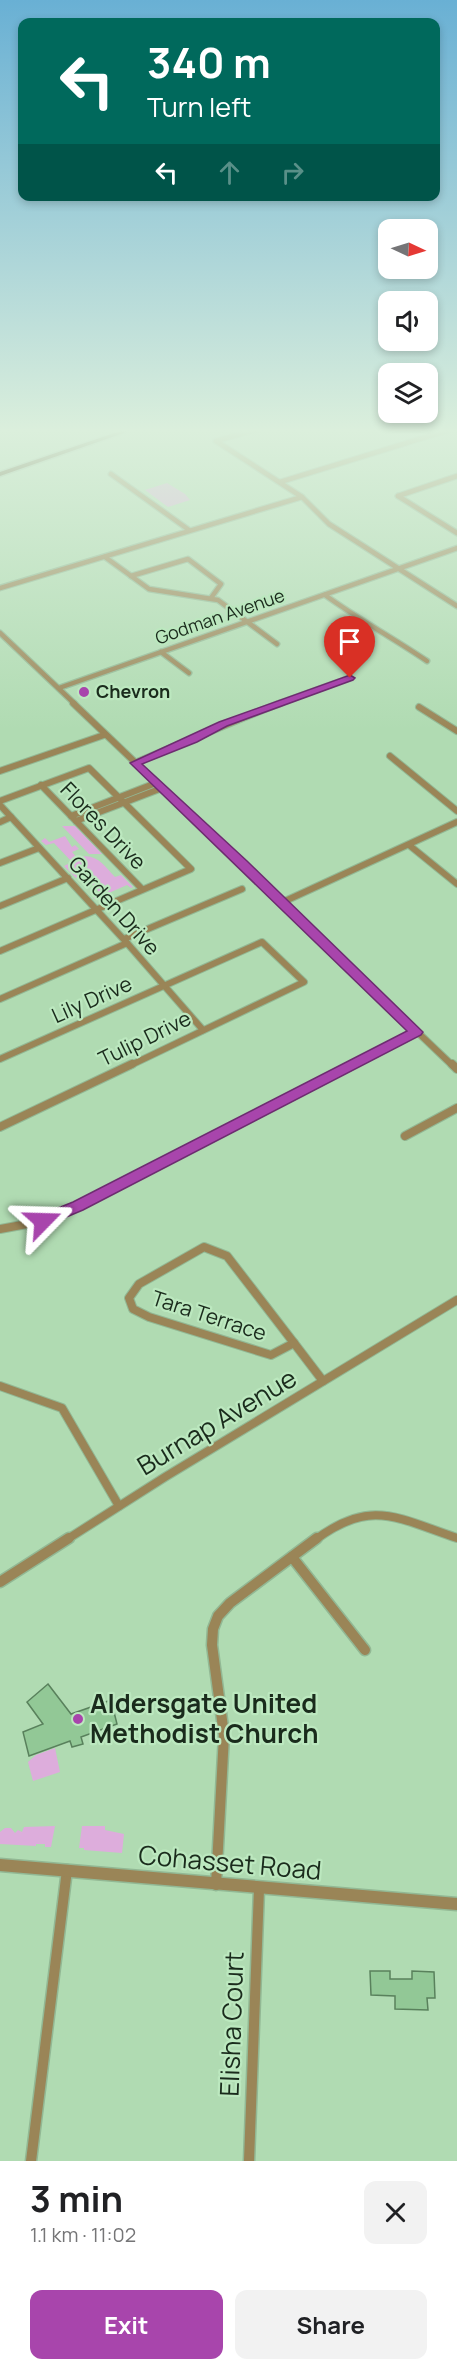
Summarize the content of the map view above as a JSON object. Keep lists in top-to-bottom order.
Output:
{
  "streets": {
    "street": [
      "Godman Avenue",
      "Flores Drive",
      "Garden Drive",
      "Lily Drive",
      "Tulip Drive",
      "Tara Terrace",
      "Burnap Avenue",
      "Cohasset Road",
      "Elisha Court"
    ]
  },
  "crossings": [
    ["Garden Drive", "Lily Drive"],
    ["Garden Drive", "Tulip Drive"],
    ["Lily Drive", "Tulip Drive"],
    ["Tara Terrace", "Burnap Avenue"],
    ["Cohasset Road", "Elisha Court"]
  ],
  "places": ["Chevron", "Aldersgate United Methodist Church"],
  "north": "right",
  "page": {
    "turn": ["340 m", "Turn left"],
    "heading": ["3 min", "1.1 km · 11:02"],
    "buttons": ["Exit", "Share"]
  }
}
